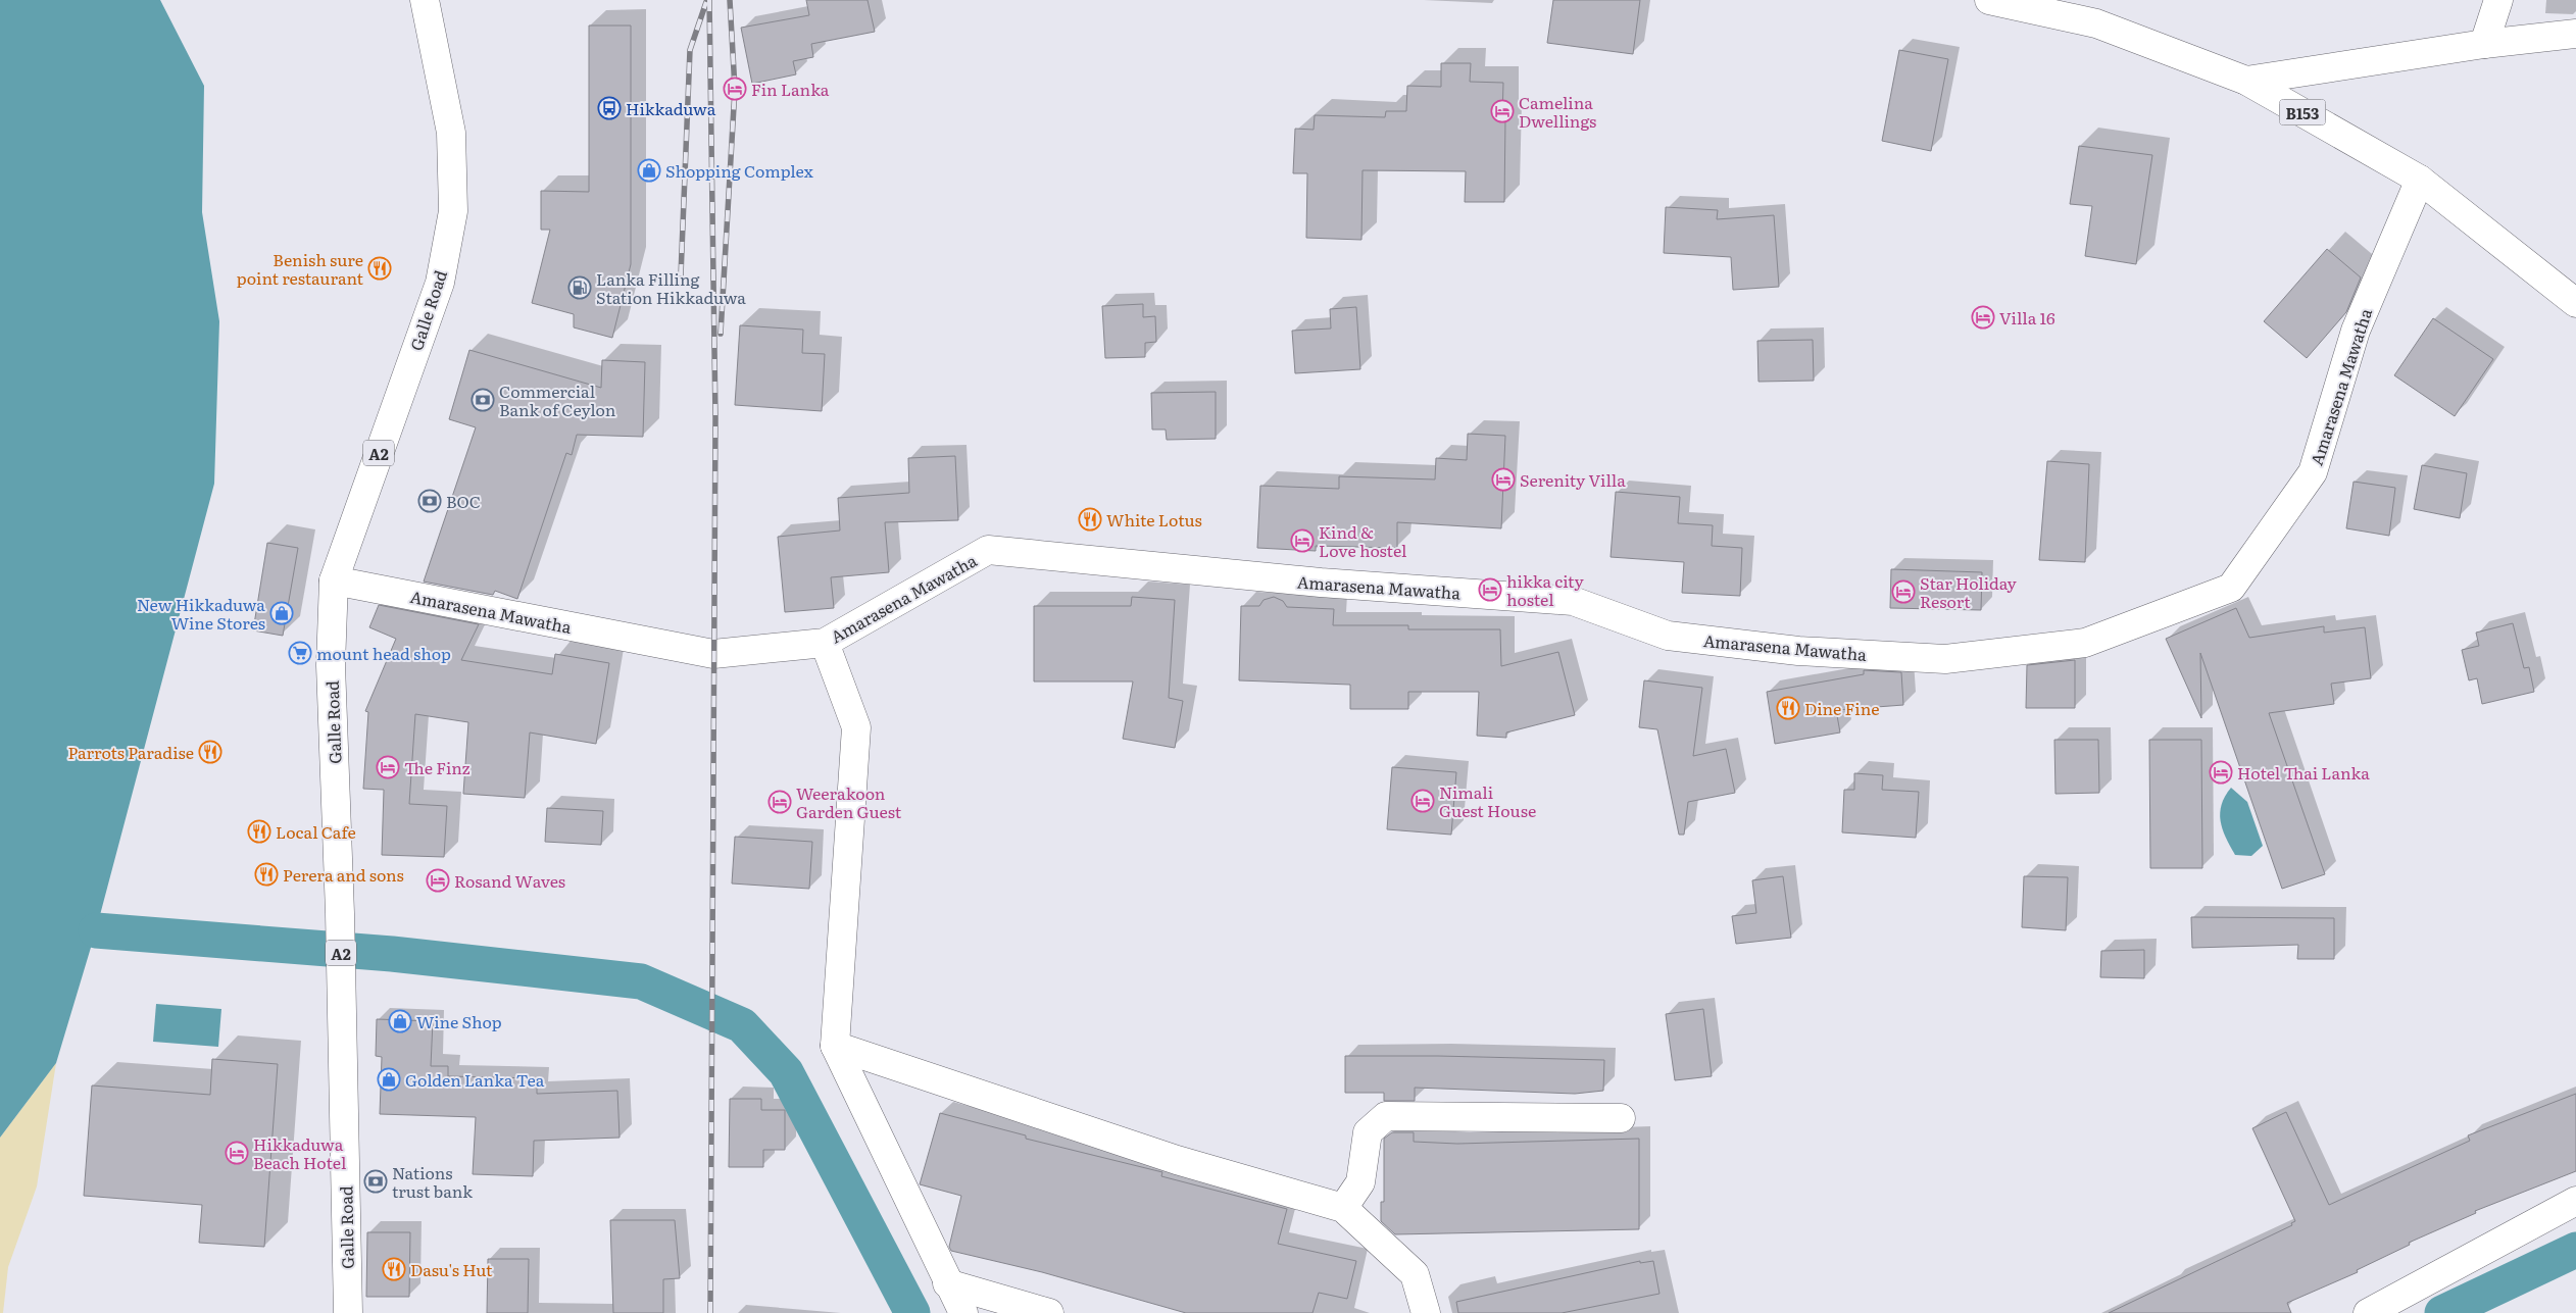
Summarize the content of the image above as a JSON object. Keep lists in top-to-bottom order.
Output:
{
  "streets": {
    "main road": [
      "B153",
      "Galle Road",
      "Amarasena Mawatha",
      "A2"
    ]
  },
  "crossings": [
    ["B153", "Amarasena Mawatha"],
    ["Galle Road", "Amarasena Mawatha"]
  ],
  "places": {
    "hotel": [
      "Fin Lanka",
      "Camelina Dwellings",
      "Villa 16",
      "Serenity Villa",
      "Kind & Love hostel",
      "hikka city hostel",
      "Star Holiday Resort",
      "The Finz",
      "Hotel Thai Lanka",
      "Nimali Guest House",
      "Weerakoon Garden Guest",
      "Rosand Waves",
      "Hikkaduwa Beach Hotel"
    ],
    "bus stop": ["Hikkaduwa"],
    "shop": [
      "Shopping Complex",
      "New Hikkaduwa Wine Stores",
      "Wine Shop",
      "Golden Lanka Tea"
    ],
    "restaurant": [
      "Benish sure point restaurant",
      "White Lotus",
      "Dine Fine",
      "Parrots Paradise",
      "Local Cafe",
      "Perera and sons",
      "Dasu's Hut"
    ],
    "fuel station": ["Lanka Filling Station Hikkaduwa"],
    "bank": ["Commercial Bank of Ceylon", "BOC", "Nations trust bank"],
    "supermarket": ["mount head shop"]
  }
}
